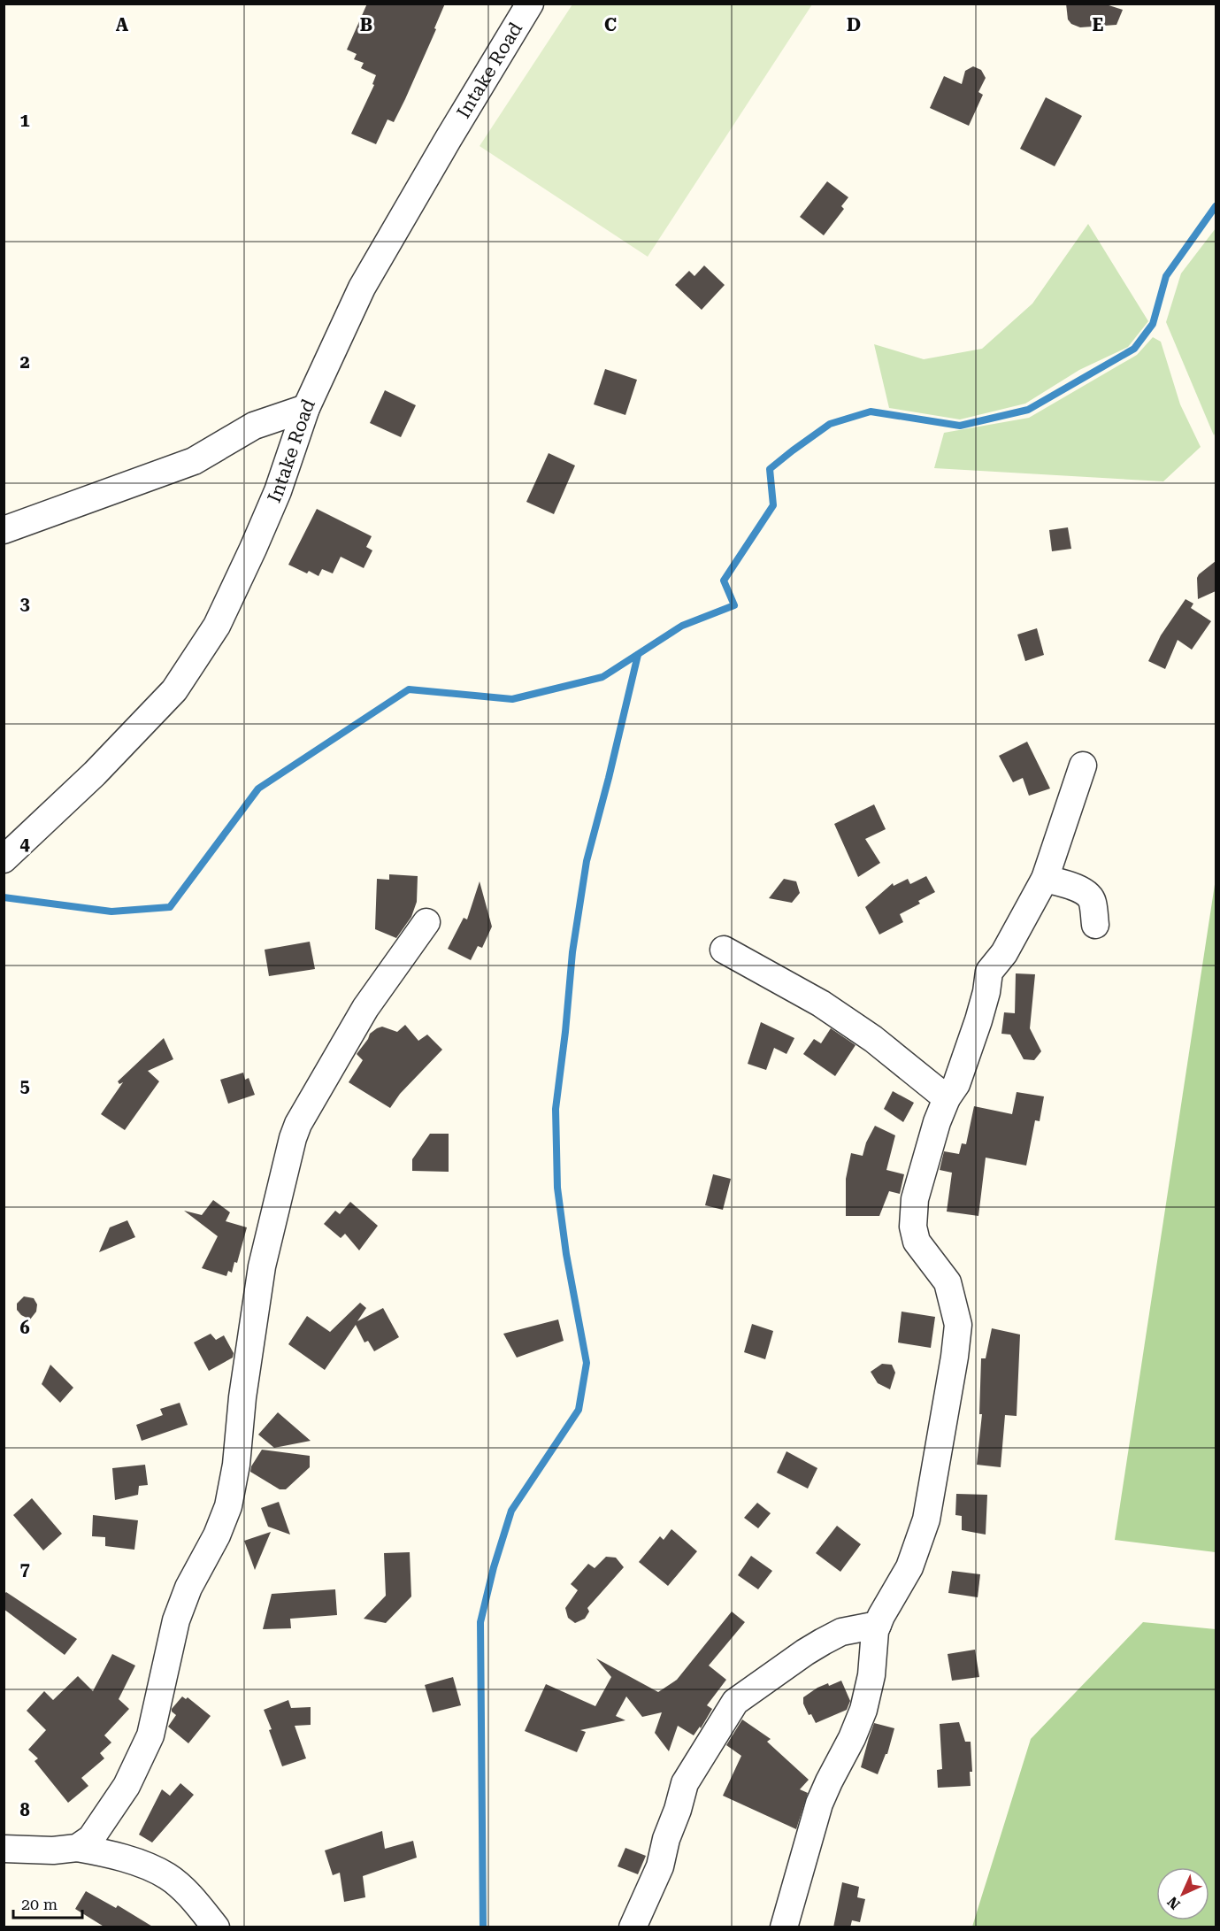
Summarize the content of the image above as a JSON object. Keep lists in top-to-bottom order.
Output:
{
  "streets": {
    "street": ["Intake Road"]
  },
  "scale_bar": "20 m",
  "north": "bottom left",
  "grid": {
    "columns": [
      "A",
      "B",
      "C",
      "D",
      "E"
    ],
    "rows": [
      "1",
      "2",
      "3",
      "4",
      "5",
      "6",
      "7",
      "8"
    ]
  }
}
